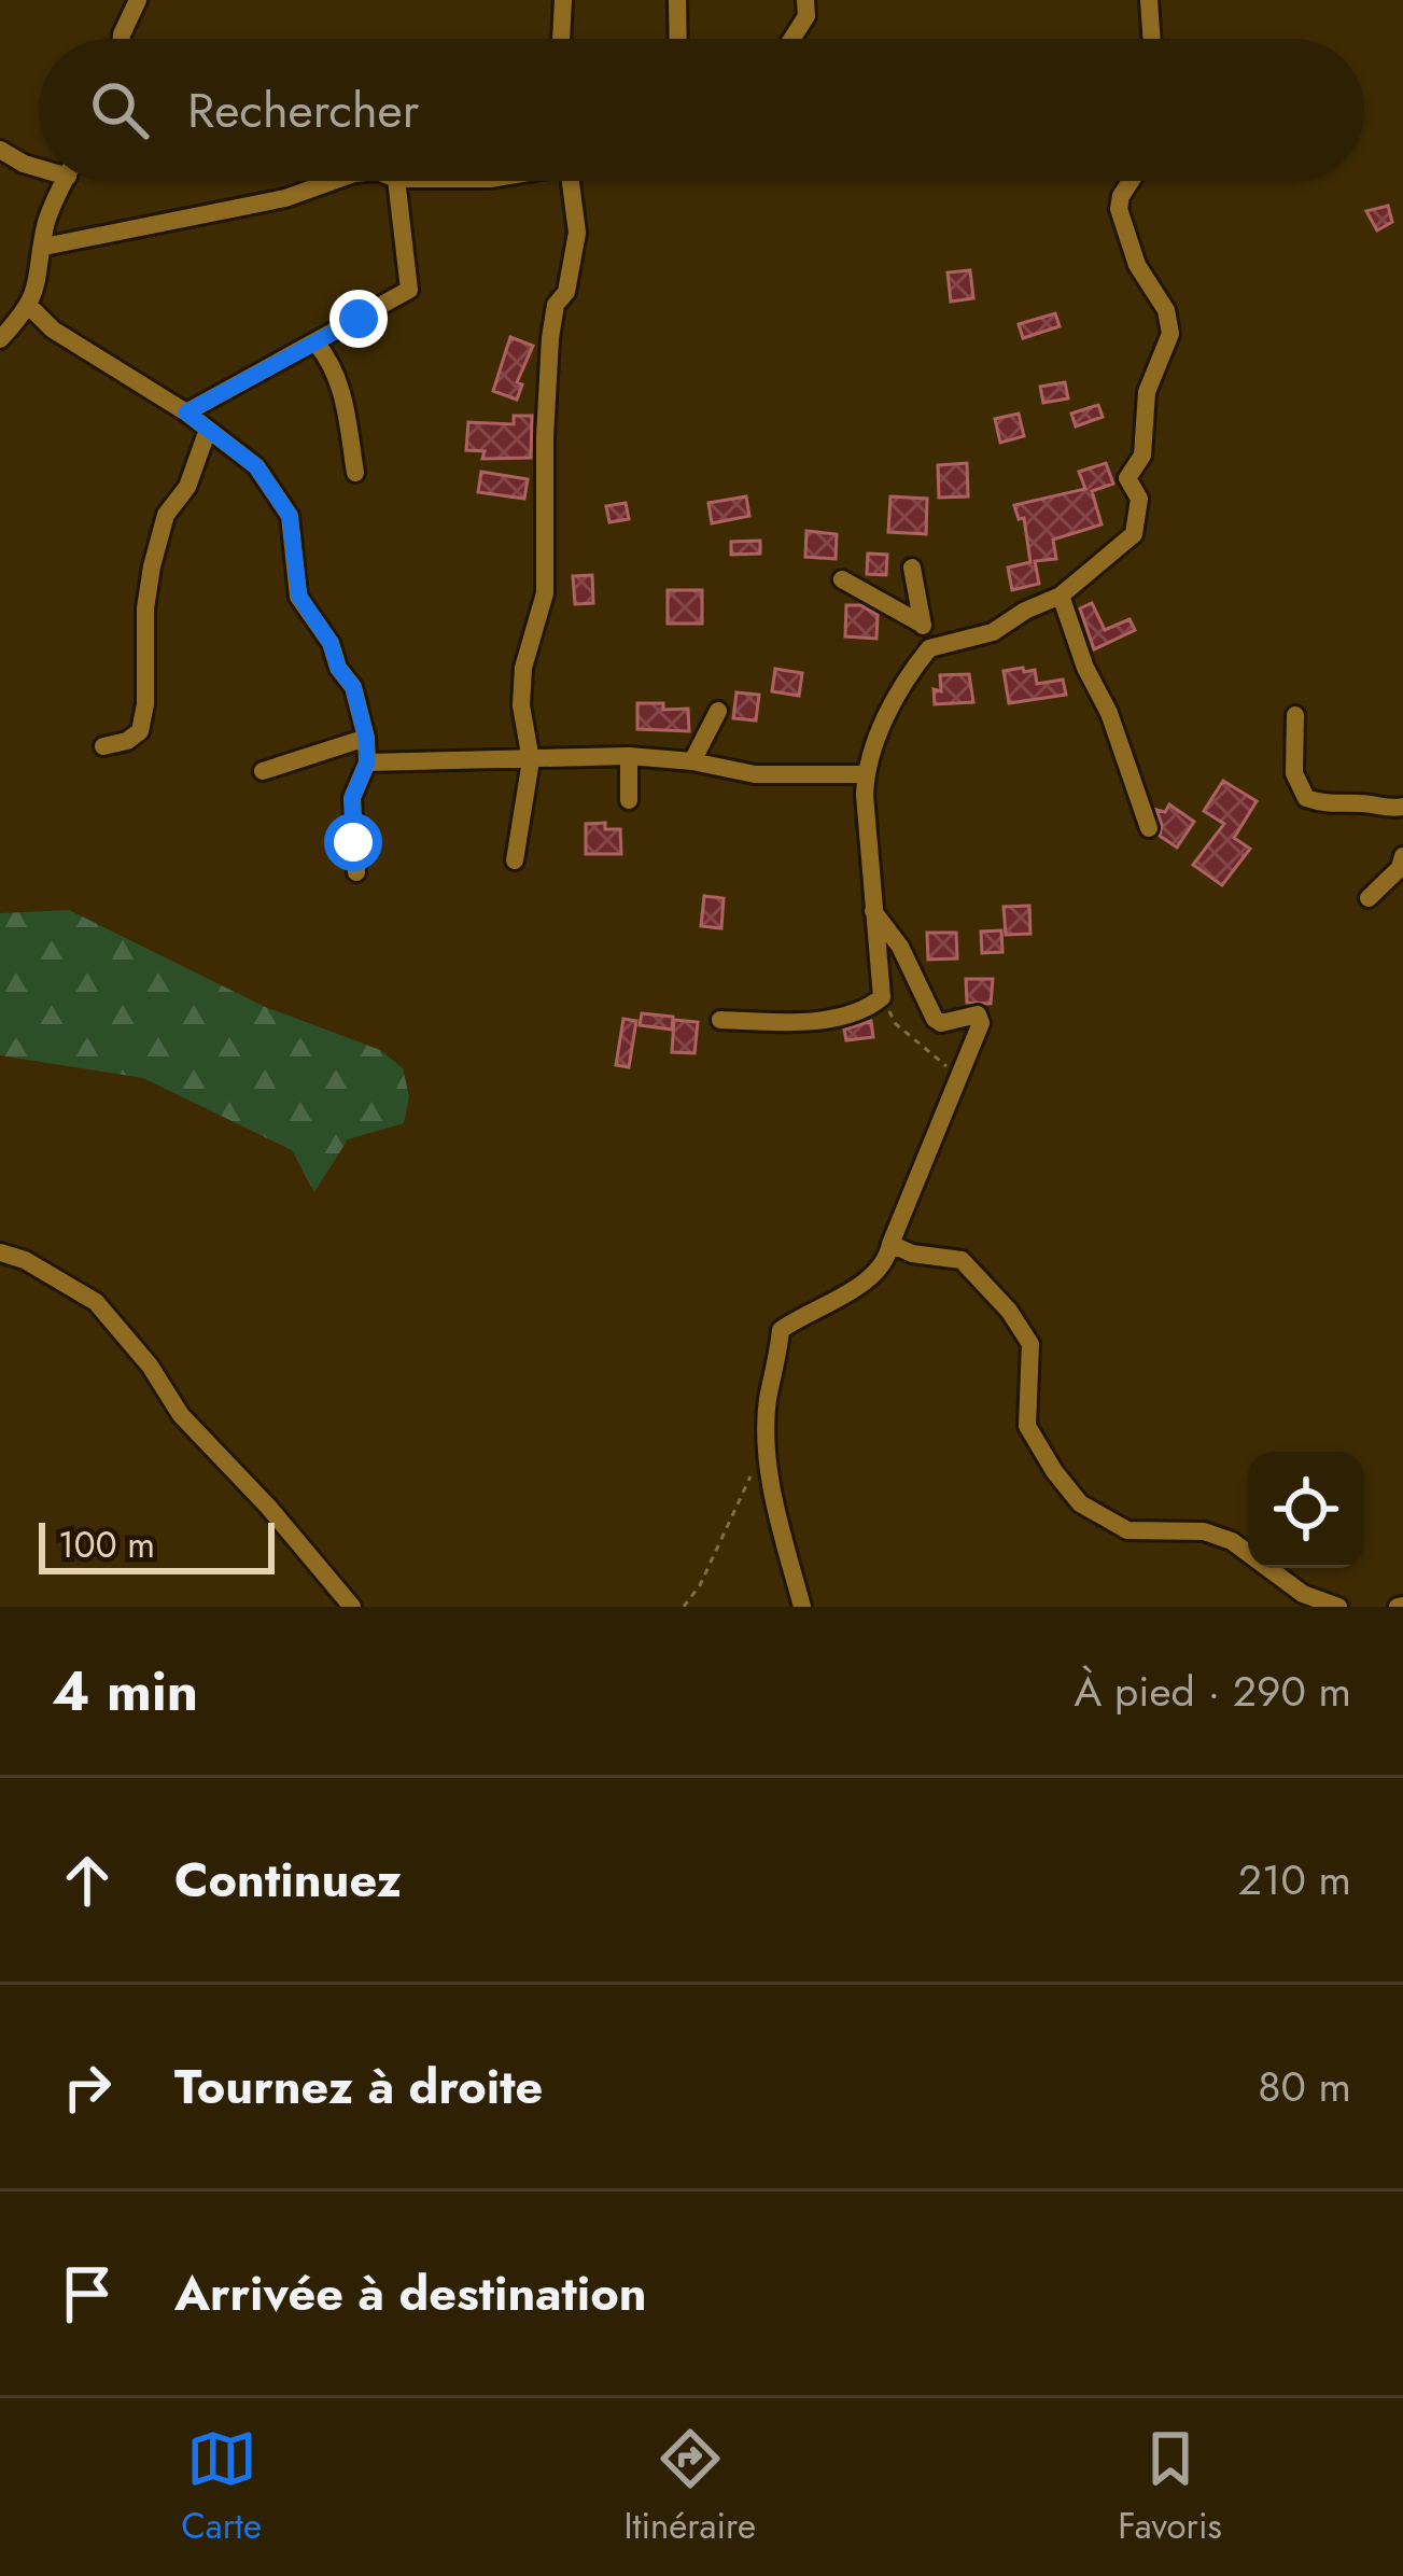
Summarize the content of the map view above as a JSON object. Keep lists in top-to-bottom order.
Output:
{
  "scale_bar": "100 m",
  "page": {
    "search": "Rechercher",
    "scale": "100 m",
    "heading": ["4 min", "À pied · 290 m"],
    "list": [
      ["Continuez", "210 m"],
      ["Tournez à droite", "80 m"],
      "Arrivée à destination"
    ],
    "nav": ["Carte", "Itinéraire", "Favoris"]
  }
}
